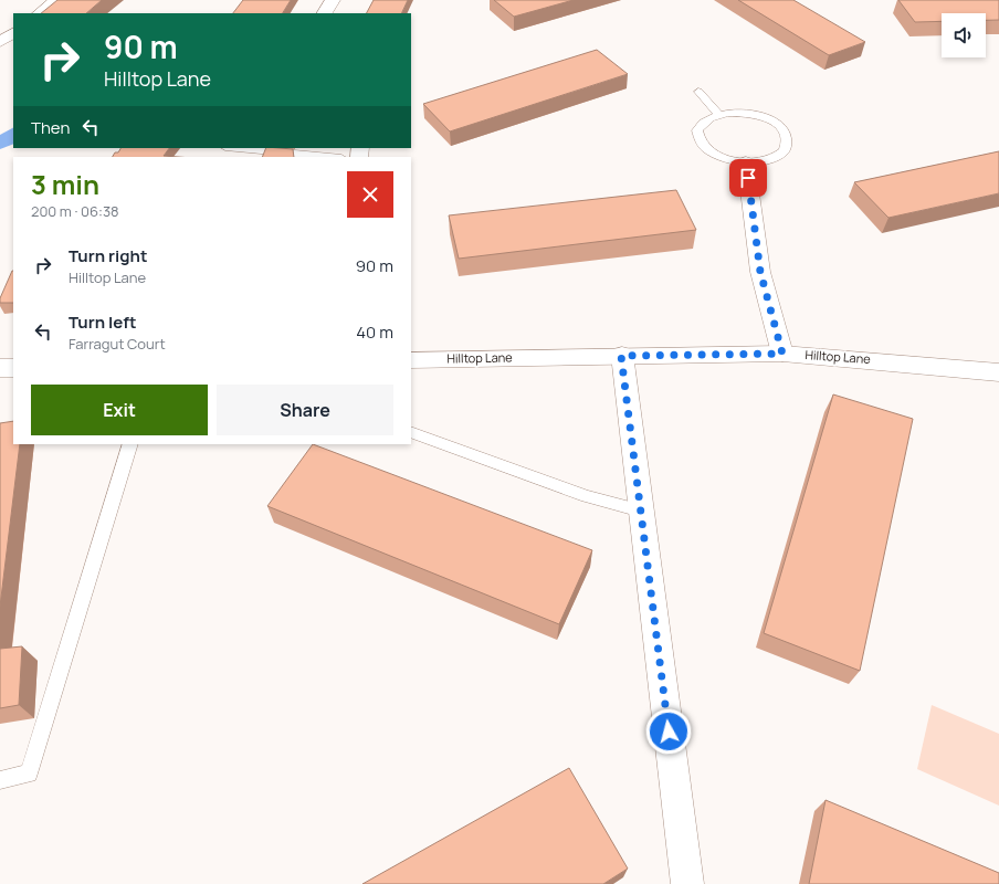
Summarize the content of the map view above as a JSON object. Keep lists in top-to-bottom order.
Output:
{
  "streets": {
    "street": ["Hilltop Lane"]
  },
  "page": {
    "turn": ["90 m", "Hilltop Lane"],
    "then": "Then",
    "heading": ["3 min", "200 m · 06:38"],
    "list": [
      {
        "name": "Turn right",
        "note": "Hilltop Lane",
        "value": "90 m"
      },
      {
        "name": "Turn left",
        "note": "Farragut Court",
        "value": "40 m"
      }
    ],
    "buttons": ["Exit", "Share"]
  }
}
